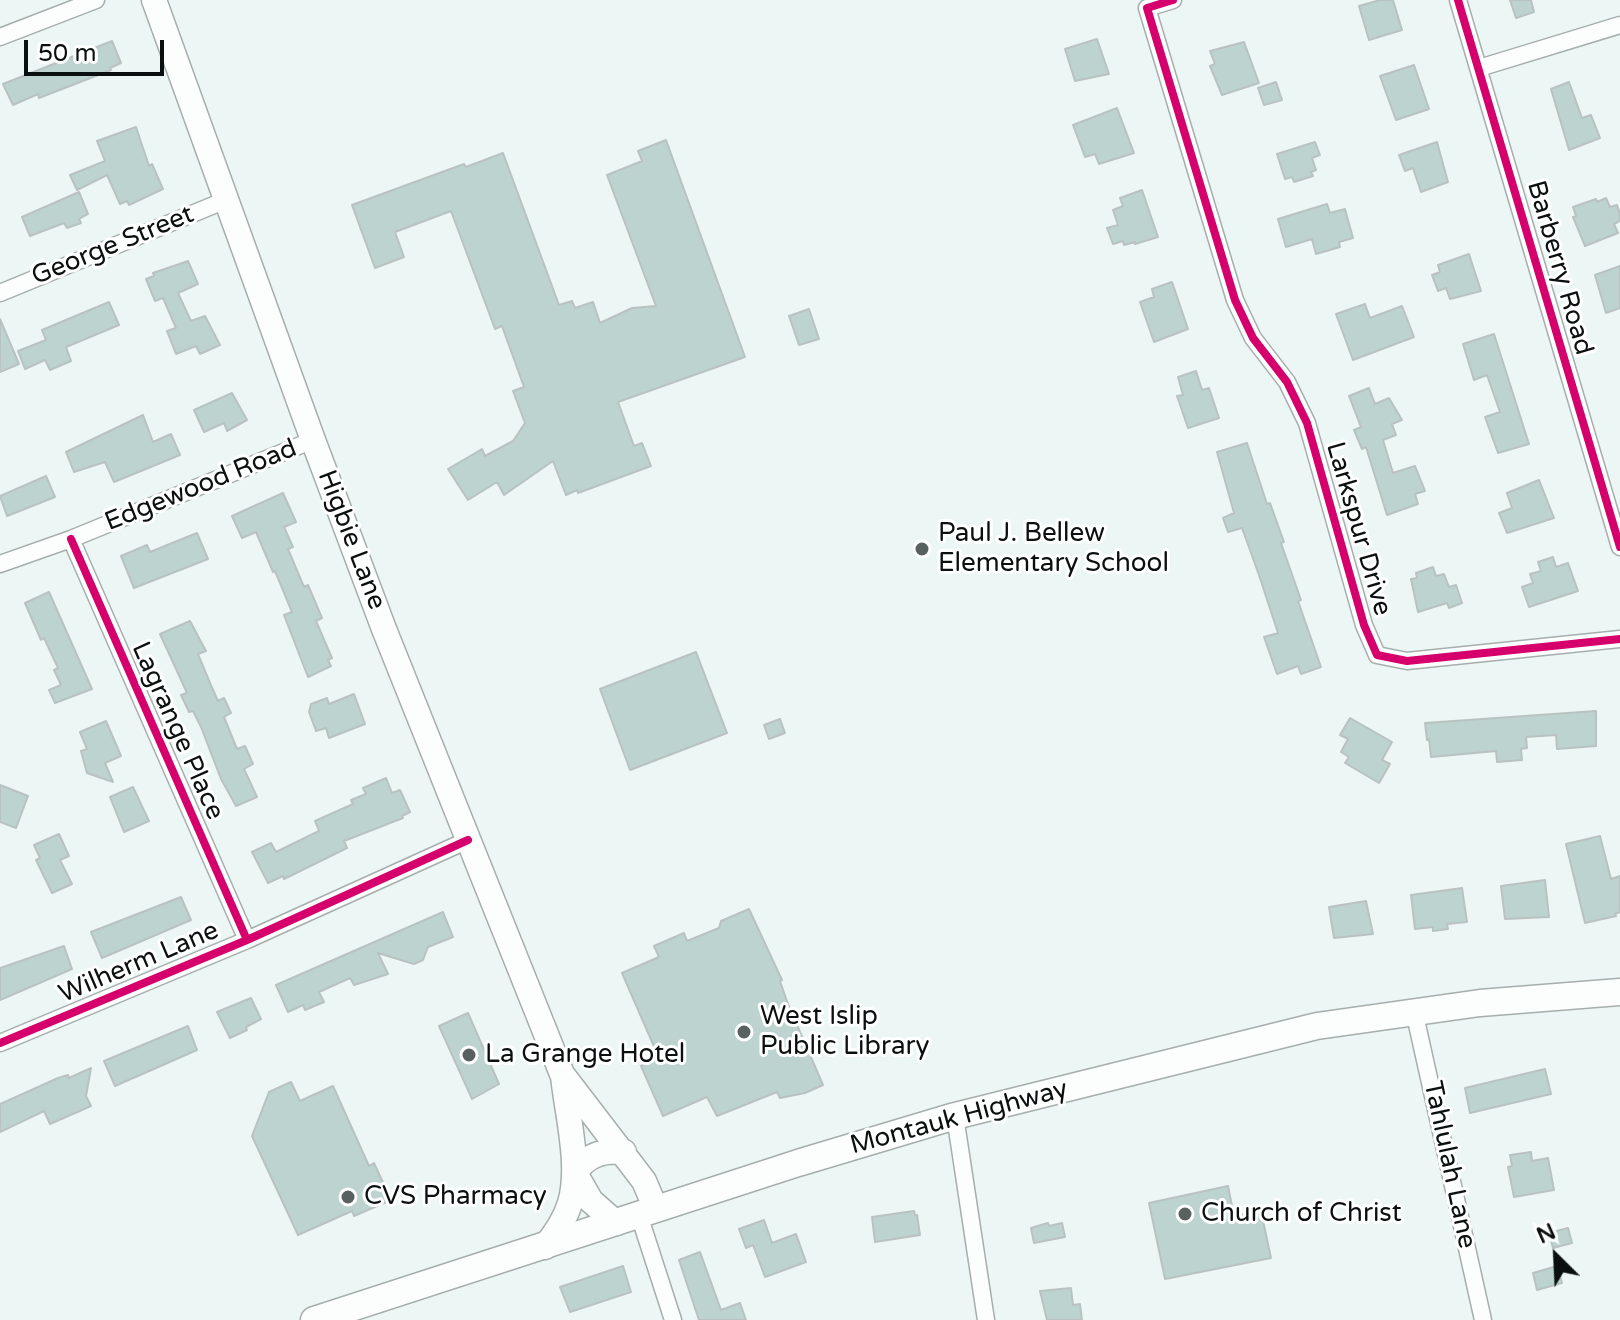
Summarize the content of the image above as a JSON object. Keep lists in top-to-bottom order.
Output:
{
  "streets": {
    "main road": ["Higbie Lane", "Montauk Highway"],
    "street": [
      "George Street",
      "Barberry Road",
      "Edgewood Road",
      "Larkspur Drive",
      "Lagrange Place",
      "Wilherm Lane",
      "Tahlulah Lane"
    ]
  },
  "crossings": [
    ["George Street", "Higbie Lane"],
    ["Edgewood Road", "Higbie Lane"],
    ["Edgewood Road", "Lagrange Place"],
    ["Higbie Lane", "Wilherm Lane"],
    ["Higbie Lane", "Montauk Highway"],
    ["Lagrange Place", "Wilherm Lane"],
    ["Montauk Highway", "Tahlulah Lane"]
  ],
  "places": [
    "Paul J. Bellew Elementary School",
    "West Islip Public Library",
    "La Grange Hotel",
    "CVS Pharmacy",
    "Church of Christ"
  ],
  "scale_bar": "50 m",
  "north": "top left"
}
